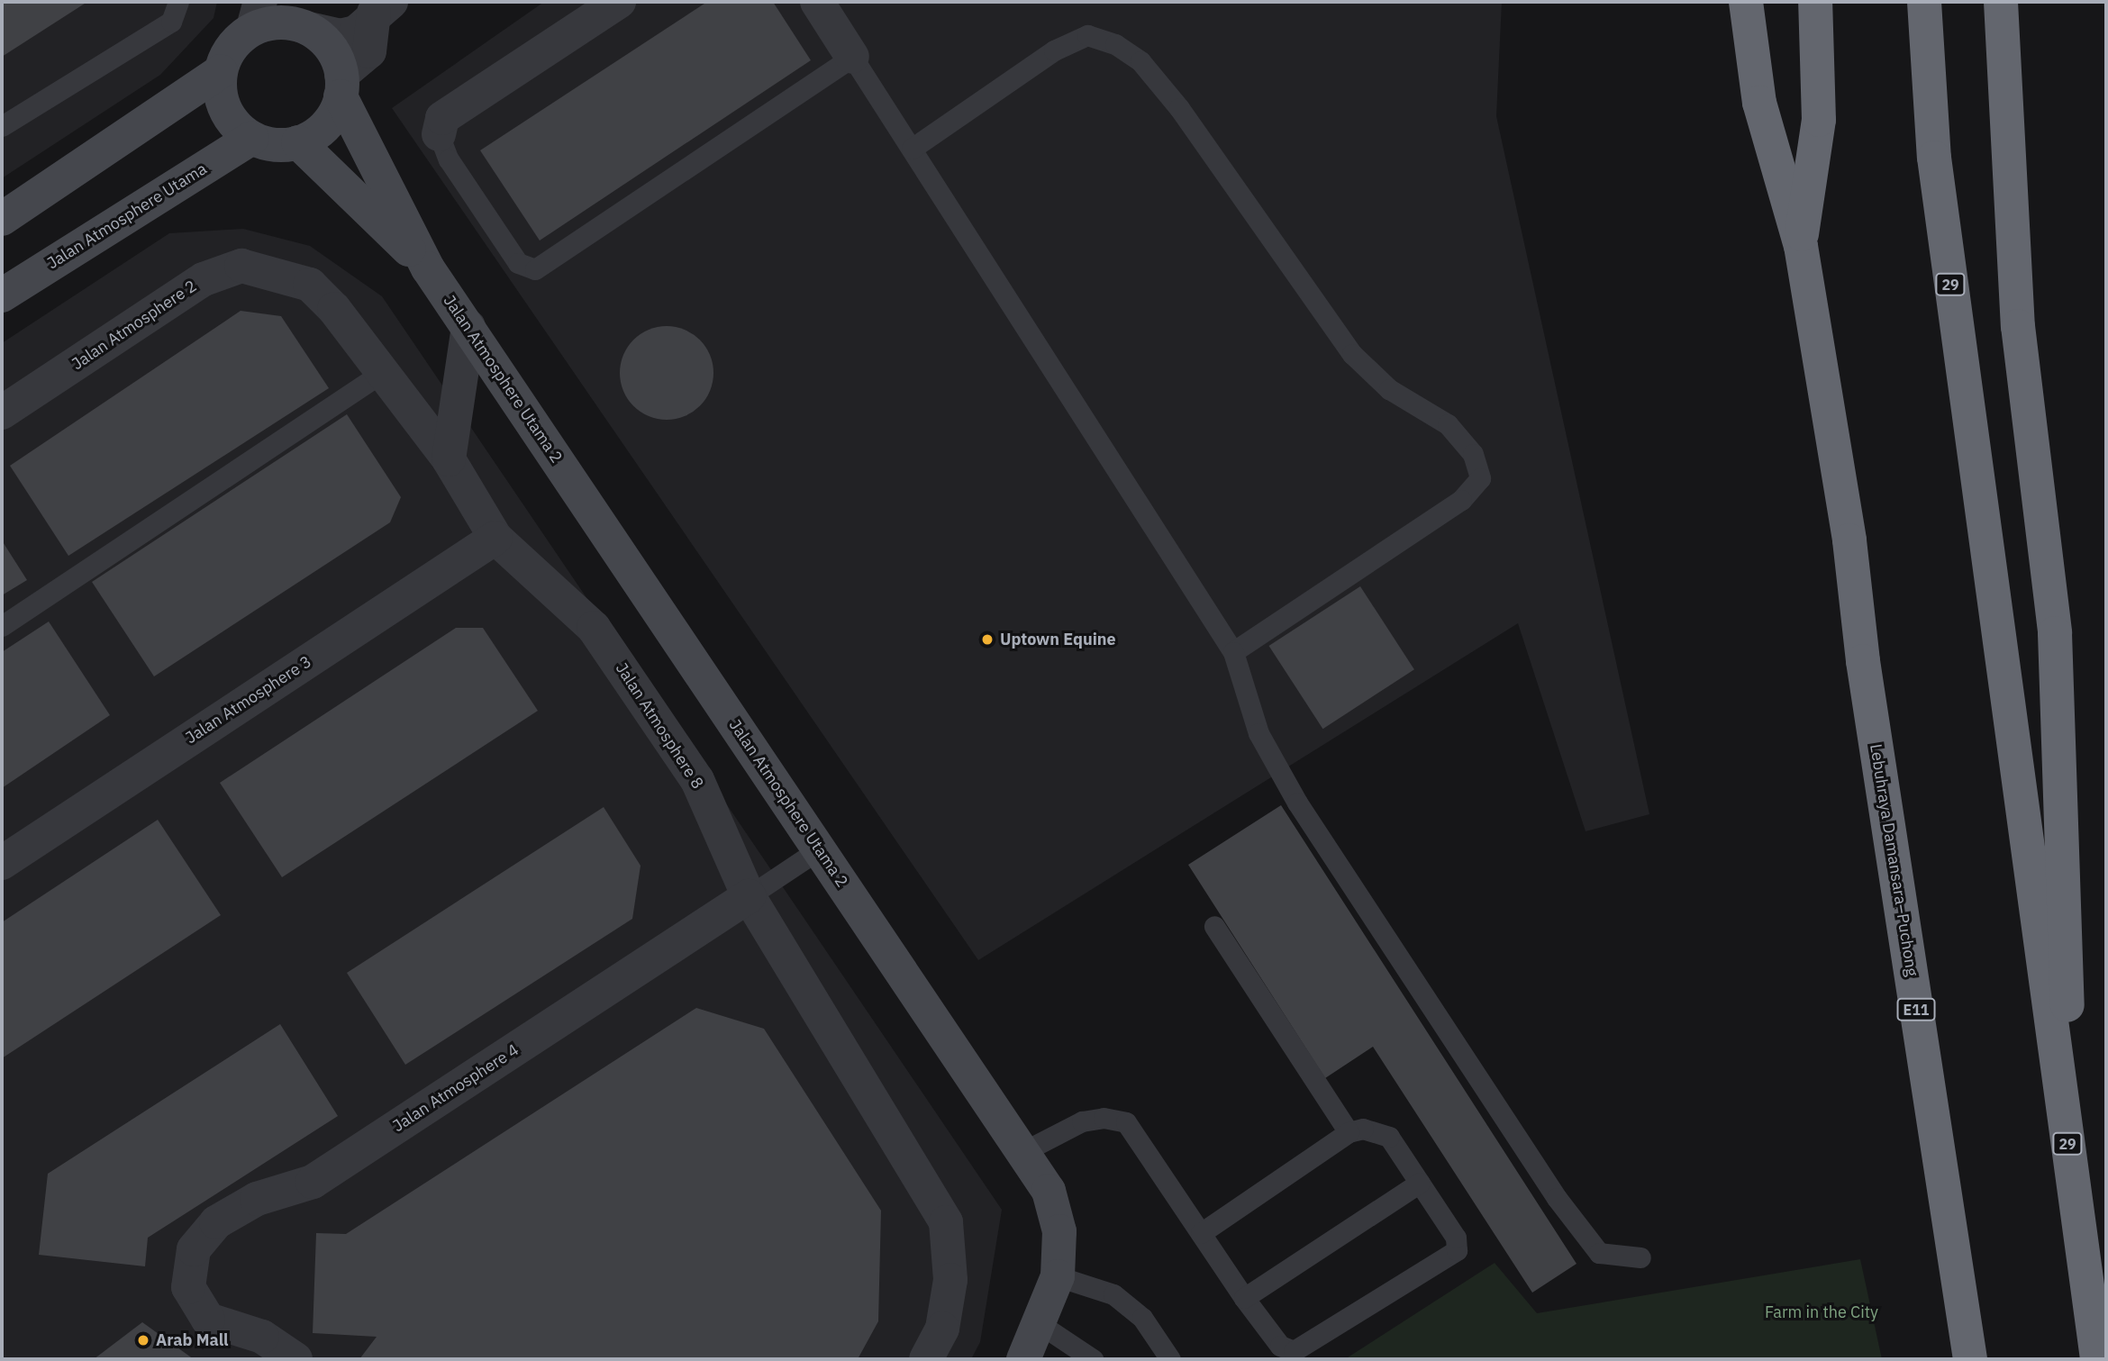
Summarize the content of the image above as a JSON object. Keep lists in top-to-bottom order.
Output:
{
  "streets": {
    "highway": ["29", "Lebuhraya Damansara–Puchong", "E11"],
    "street": [
      "Jalan Atmosphere Utama",
      "Jalan Atmosphere 2",
      "Jalan Atmosphere Utama 2",
      "Jalan Atmosphere 3",
      "Jalan Atmosphere 8",
      "Jalan Atmosphere 4"
    ]
  },
  "crossings": [
    ["Jalan Atmosphere 2", "Jalan Atmosphere 8"],
    ["Jalan Atmosphere 3", "Jalan Atmosphere 8"],
    ["Jalan Atmosphere 8", "Jalan Atmosphere 4"]
  ],
  "parks": ["Farm in the City"],
  "places": ["Uptown Equine", "Arab Mall"]
}
